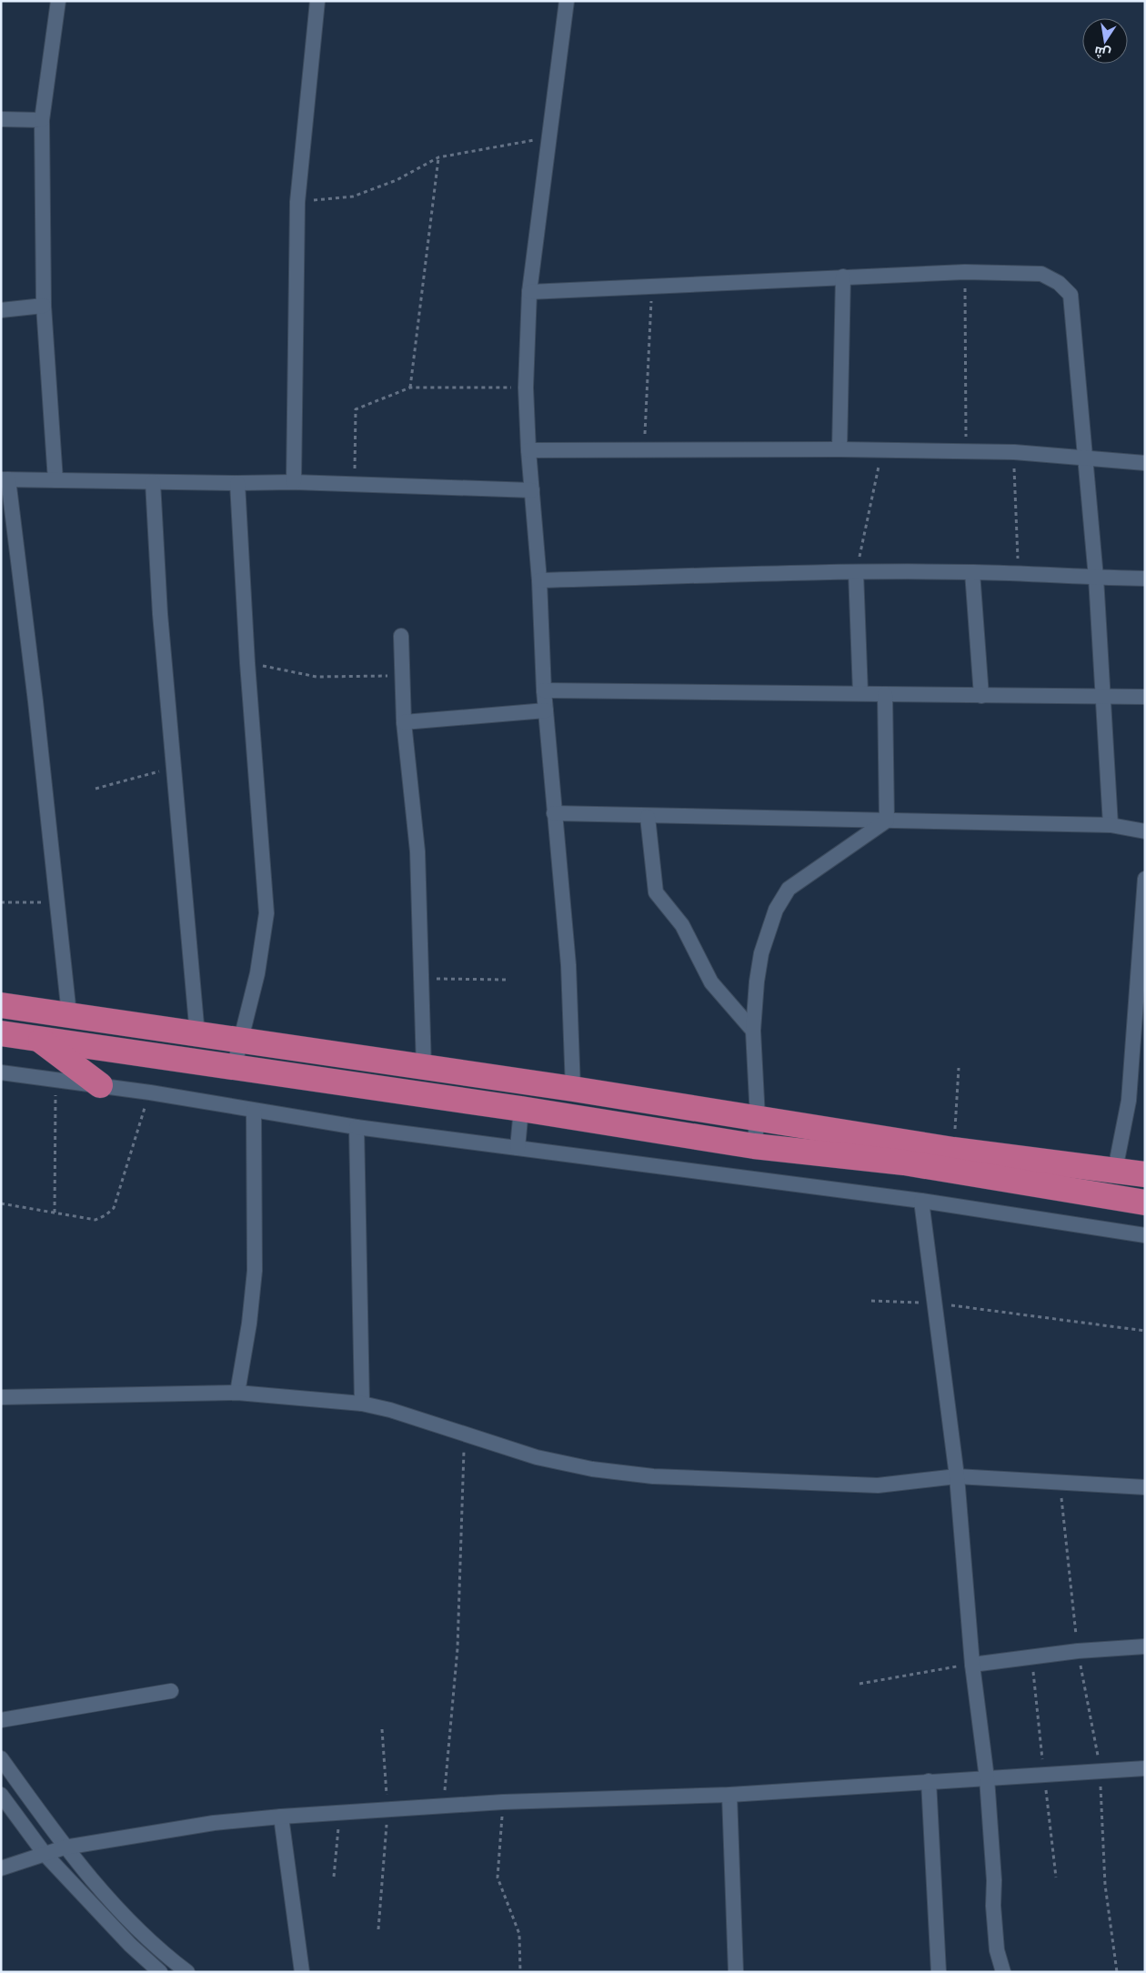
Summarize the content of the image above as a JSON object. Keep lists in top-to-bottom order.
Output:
{
  "north": "bottom"
}
